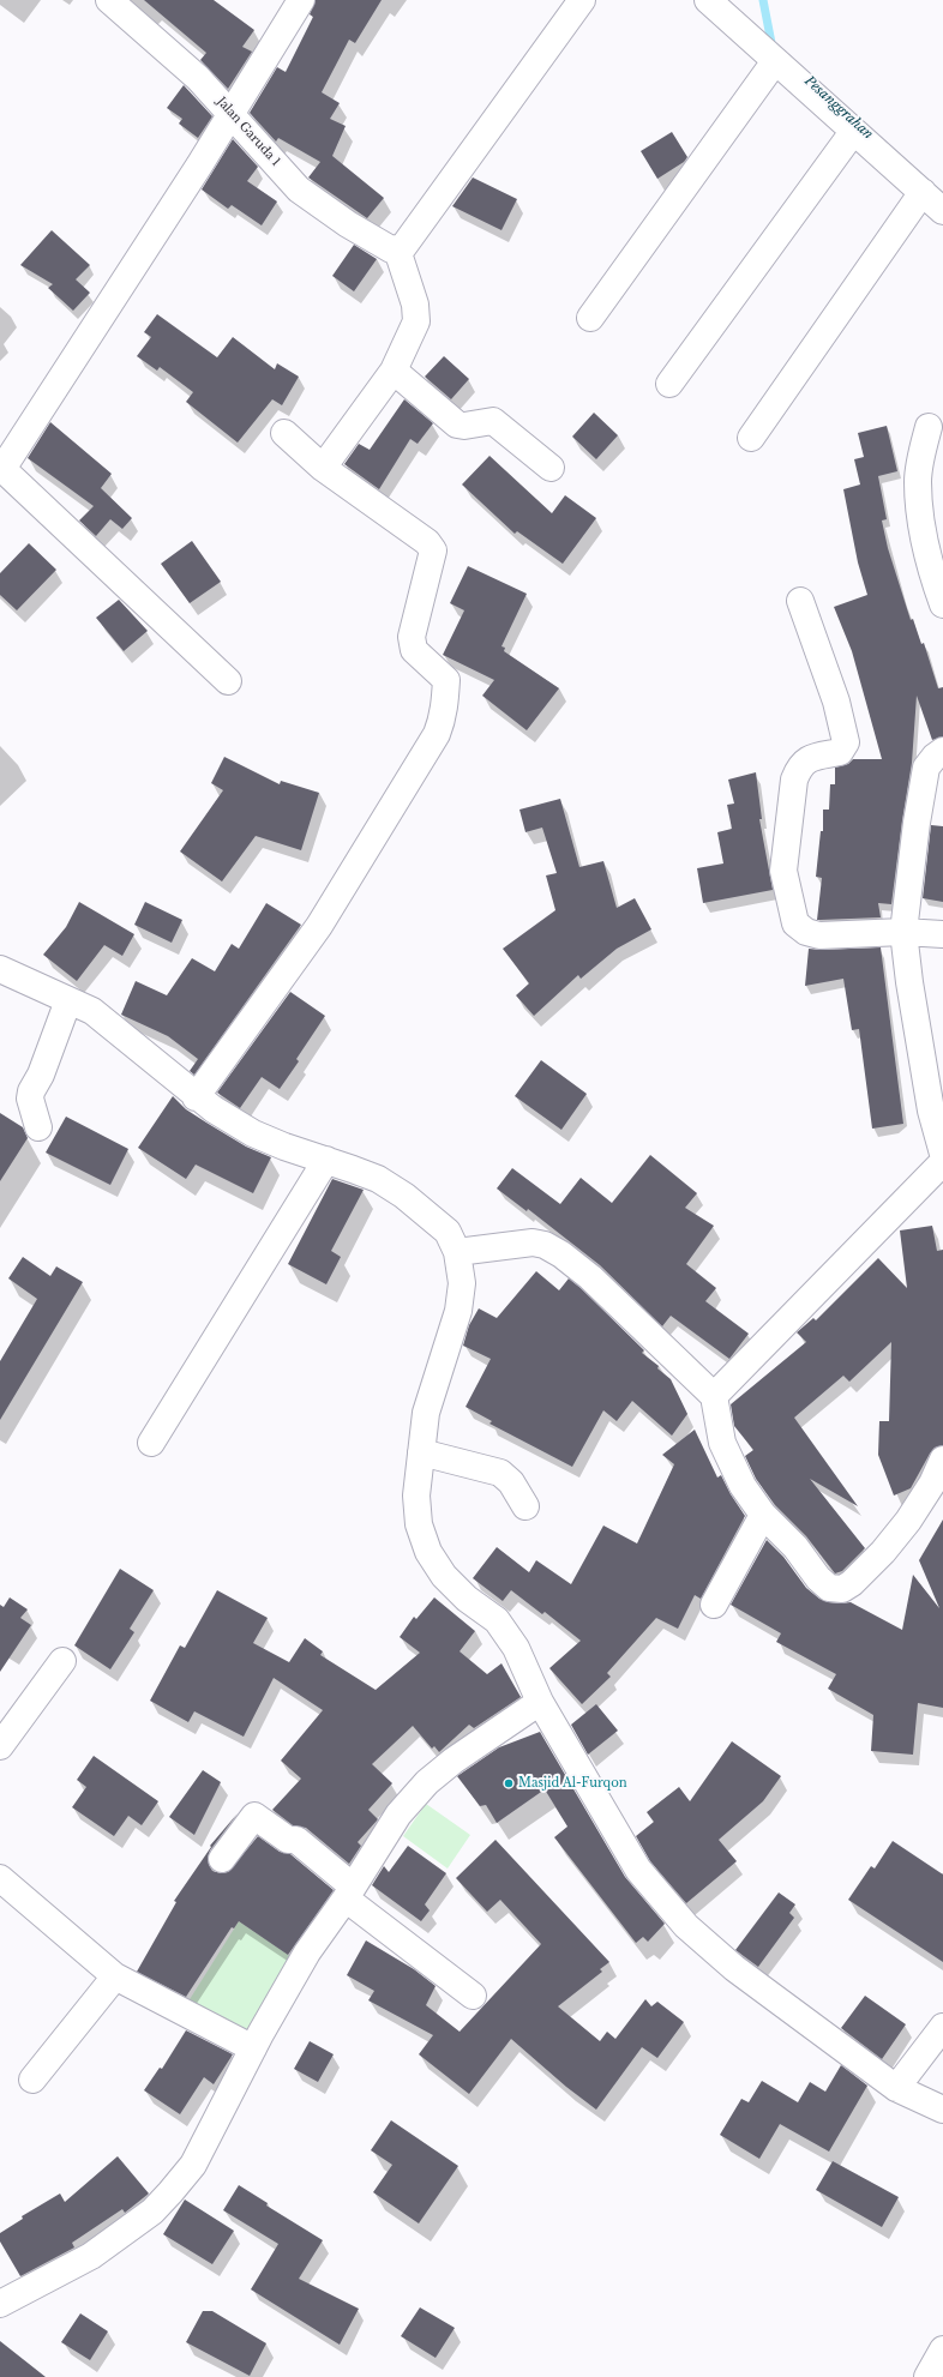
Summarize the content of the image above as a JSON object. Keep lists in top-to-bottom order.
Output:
{
  "streets": {
    "street": ["Jalan Garuda 1"]
  },
  "water": ["Pesanggrahan"],
  "places": ["Masjid Al-Furqon"]
}
